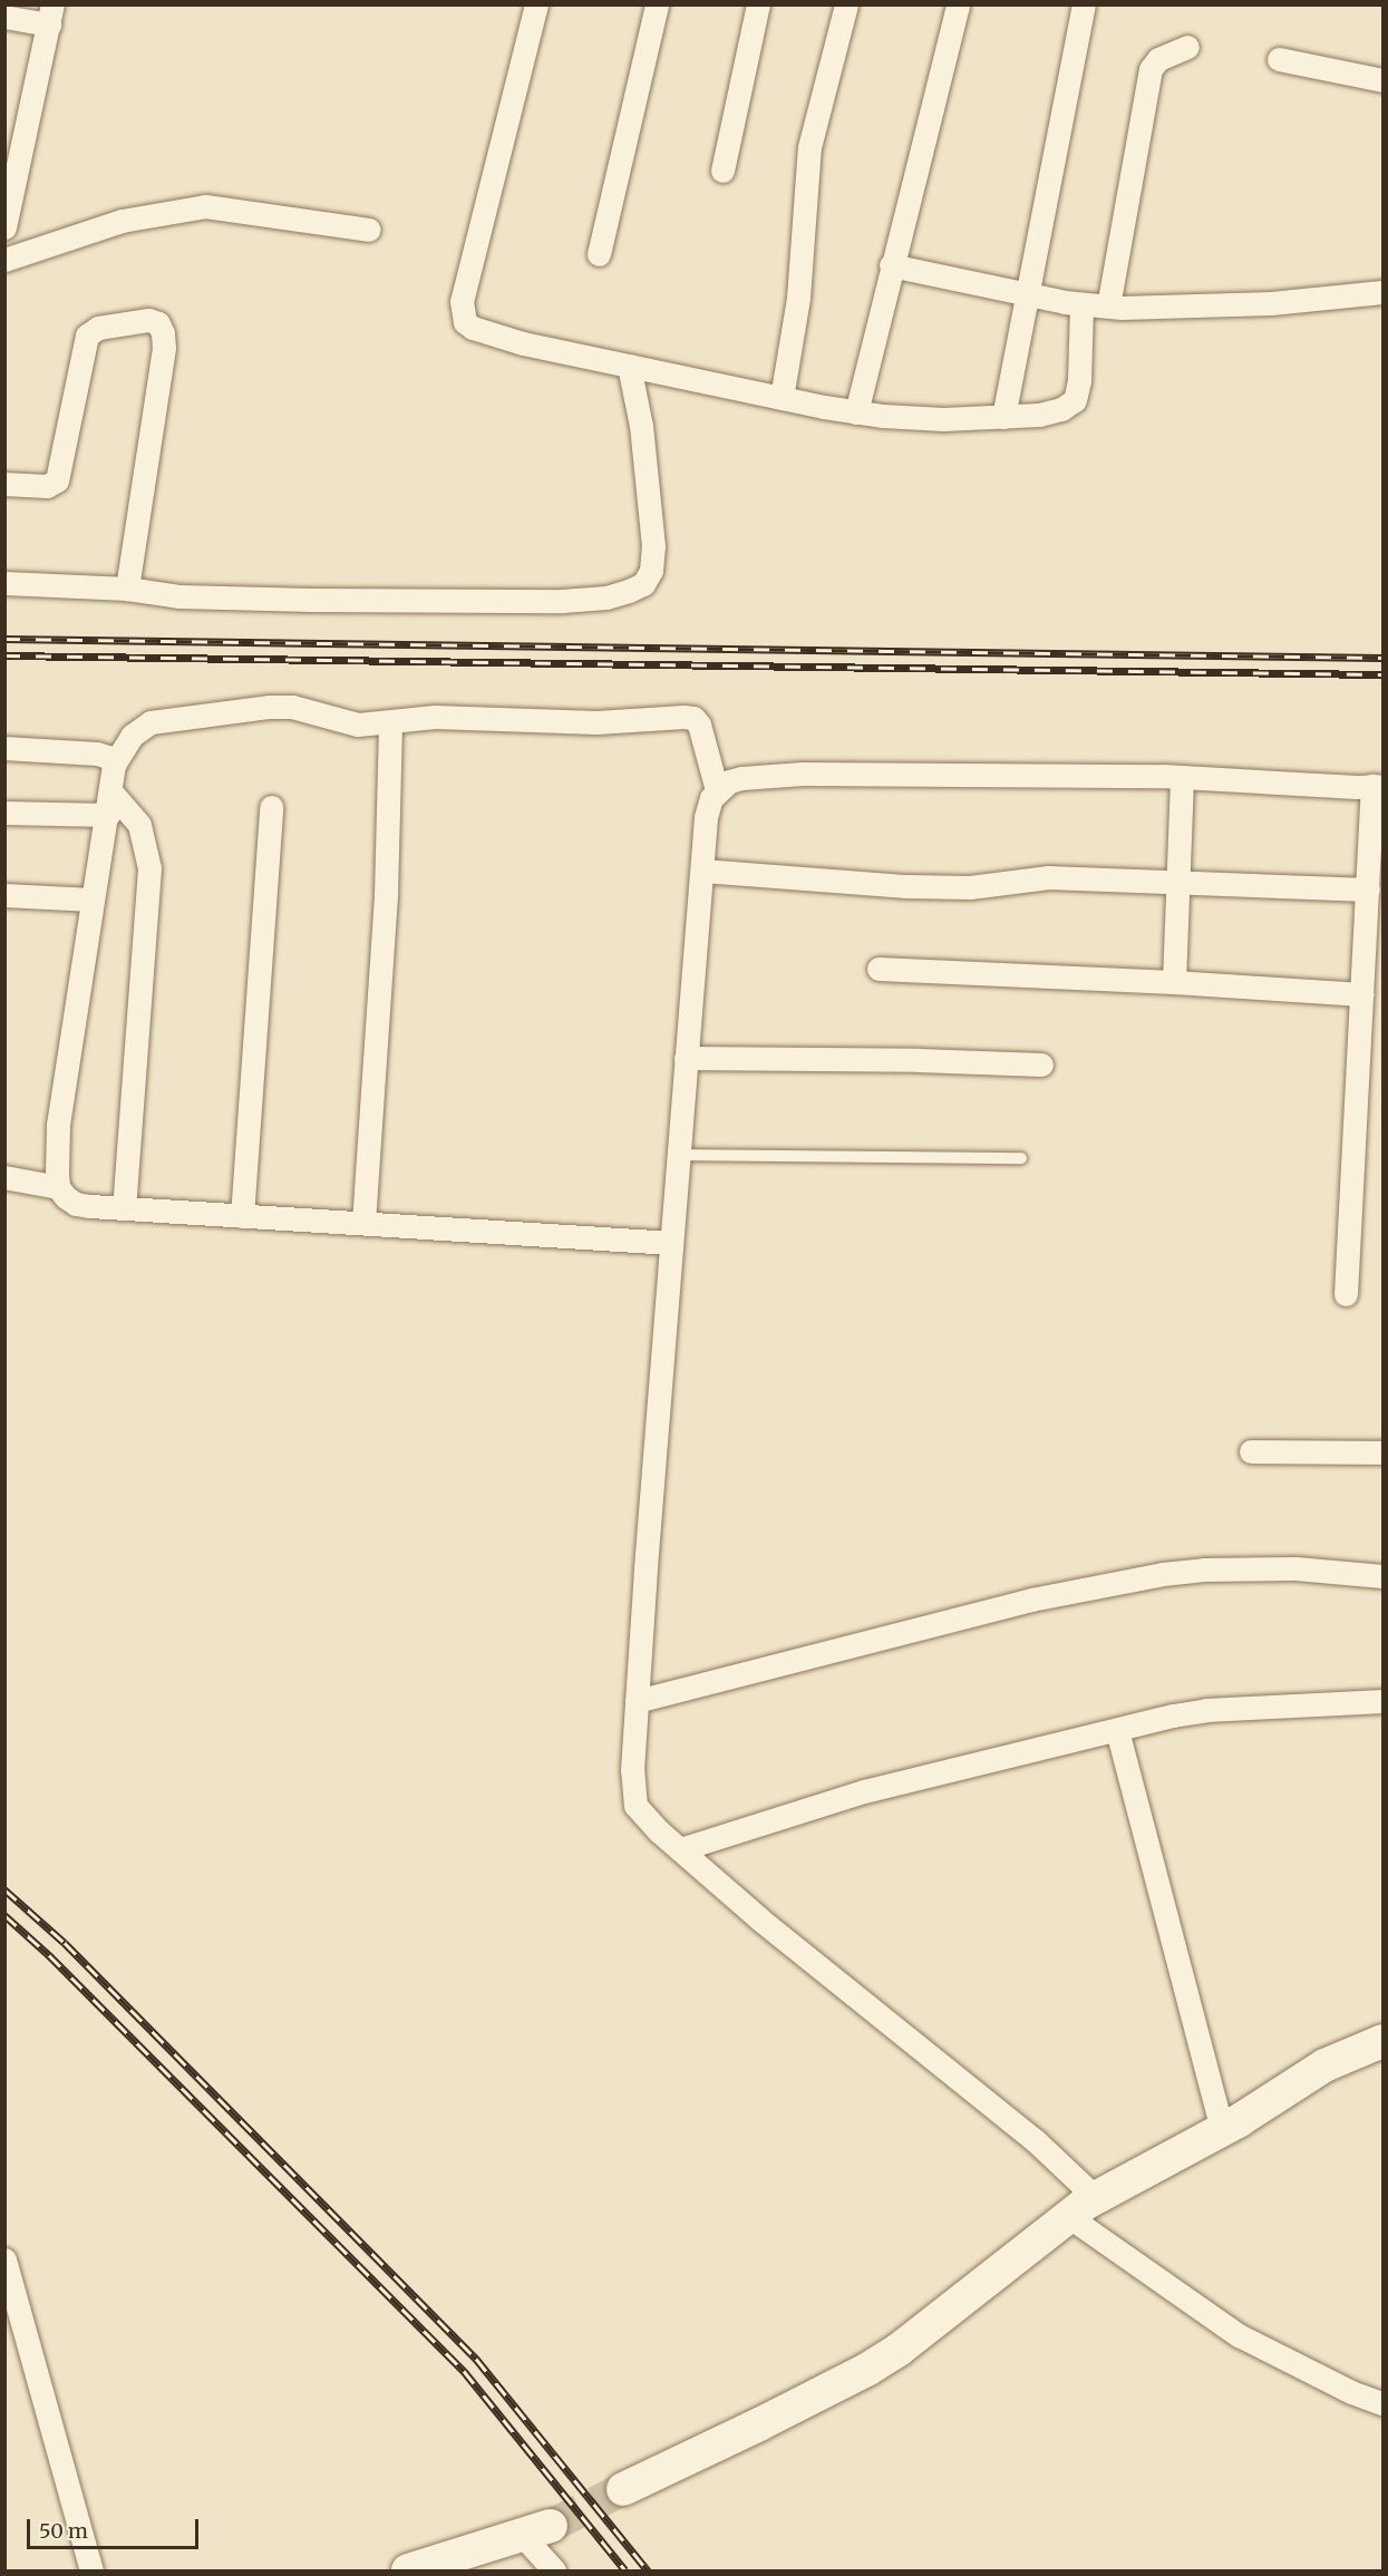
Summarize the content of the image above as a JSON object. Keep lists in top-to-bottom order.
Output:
{
  "scale_bar": "50 m"
}
